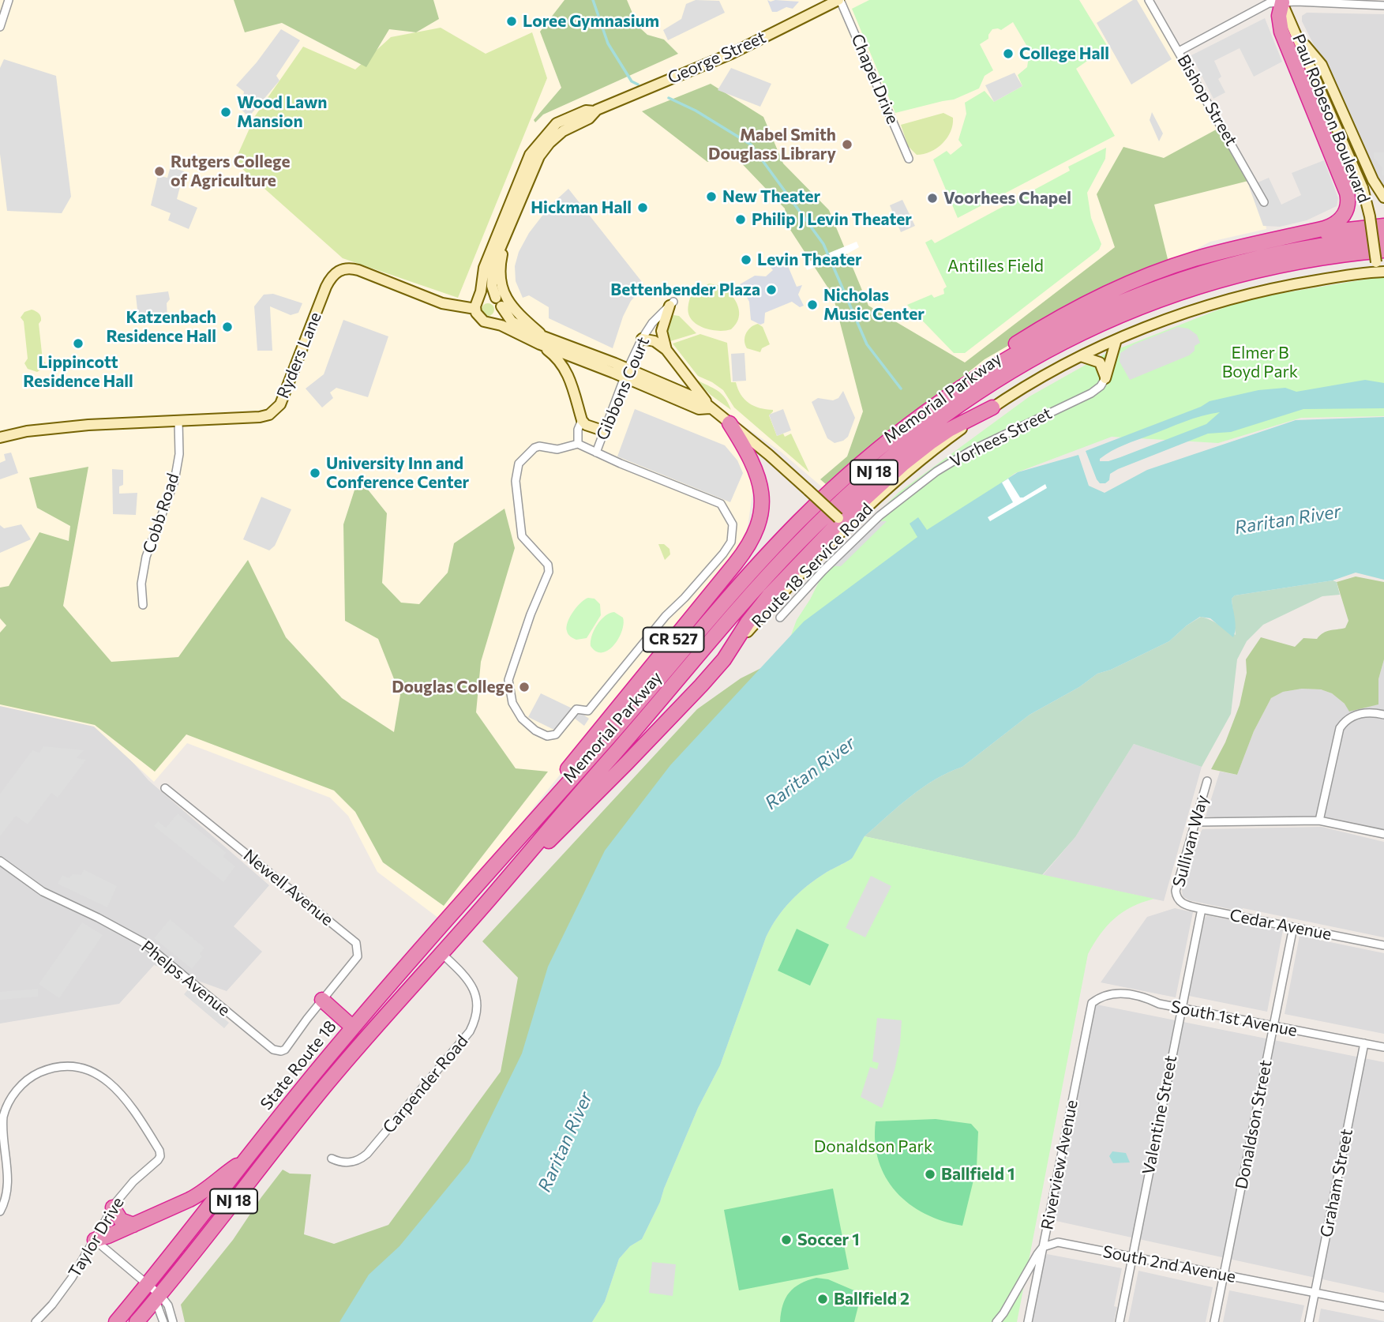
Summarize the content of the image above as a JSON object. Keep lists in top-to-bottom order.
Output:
{
  "streets": {
    "highway": [
      "Memorial Parkway",
      "NJ 18",
      "CR 527",
      "State Route 18"
    ],
    "main road": [
      "George Street",
      "Paul Robeson Boulevard",
      "Ryders Lane",
      "Route 18 Service Road"
    ],
    "street": [
      "Chapel Drive",
      "Bishop Street",
      "Gibbons Court",
      "Vorhees Street",
      "Cobb Road",
      "Sullivan Way",
      "Newell Avenue",
      "Cedar Avenue",
      "Phelps Avenue",
      "South 1st Avenue",
      "Carpender Road",
      "Valentine Street",
      "Donaldson Street",
      "Riverview Avenue",
      "Graham Street",
      "Taylor Drive",
      "South 2nd Avenue"
    ]
  },
  "crossings": [
    ["George Street", "Chapel Drive"],
    ["George Street", "Ryders Lane"],
    ["Paul Robeson Boulevard", "Memorial Parkway"],
    ["Paul Robeson Boulevard", "Route 18 Service Road"],
    ["Ryders Lane", "Cobb Road"],
    ["Memorial Parkway", "Route 18 Service Road"],
    ["Memorial Parkway", "CR 527"],
    ["Memorial Parkway", "State Route 18"],
    ["Route 18 Service Road", "CR 527"],
    ["CR 527", "State Route 18"],
    ["Sullivan Way", "Cedar Avenue"],
    ["Newell Avenue", "Phelps Avenue"],
    ["Cedar Avenue", "Valentine Street"],
    ["Cedar Avenue", "Donaldson Street"],
    ["South 1st Avenue", "Valentine Street"],
    ["South 1st Avenue", "Donaldson Street"],
    ["South 1st Avenue", "Riverview Avenue"],
    ["South 1st Avenue", "Graham Street"],
    ["State Route 18", "Carpender Road"],
    ["Valentine Street", "South 2nd Avenue"],
    ["Donaldson Street", "South 2nd Avenue"],
    ["Riverview Avenue", "South 2nd Avenue"],
    ["Graham Street", "South 2nd Avenue"]
  ],
  "water": ["Raritan River"],
  "parks": ["Antilles Field", "Elmer B Boyd Park", "Donaldson Park"],
  "places": [
    "Loree Gymnasium",
    "College Hall",
    "Wood Lawn Mansion",
    "Mabel Smith Douglass Library",
    "Rutgers College of Agriculture",
    "New Theater",
    "Voorhees Chapel",
    "Hickman Hall",
    "Philip J Levin Theater",
    "Levin Theater",
    "Bettenbender Plaza",
    "Nicholas Music Center",
    "Katzenbach Residence Hall",
    "Lippincott Residence Hall",
    "University Inn and Conference Center",
    "Douglas College",
    "Ballfield 1",
    "Soccer 1",
    "Ballfield 2"
  ]
}
